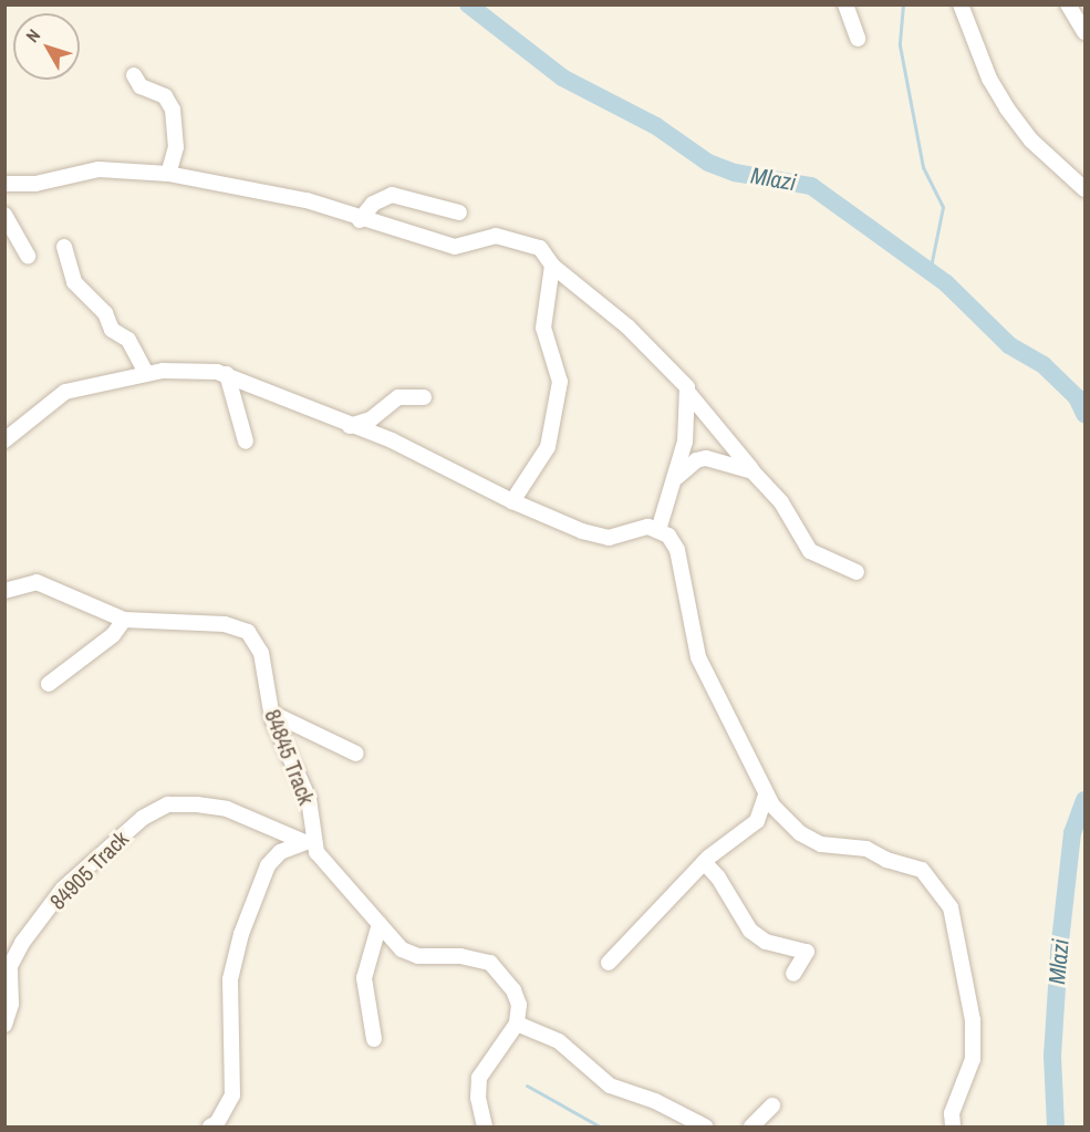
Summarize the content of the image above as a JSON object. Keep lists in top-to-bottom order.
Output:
{
  "streets": {
    "street": ["84845 Track", "84905 Track"]
  },
  "crossings": [
    ["84845 Track", "84905 Track"]
  ],
  "water": ["Mlazi"],
  "north": "top left"
}
